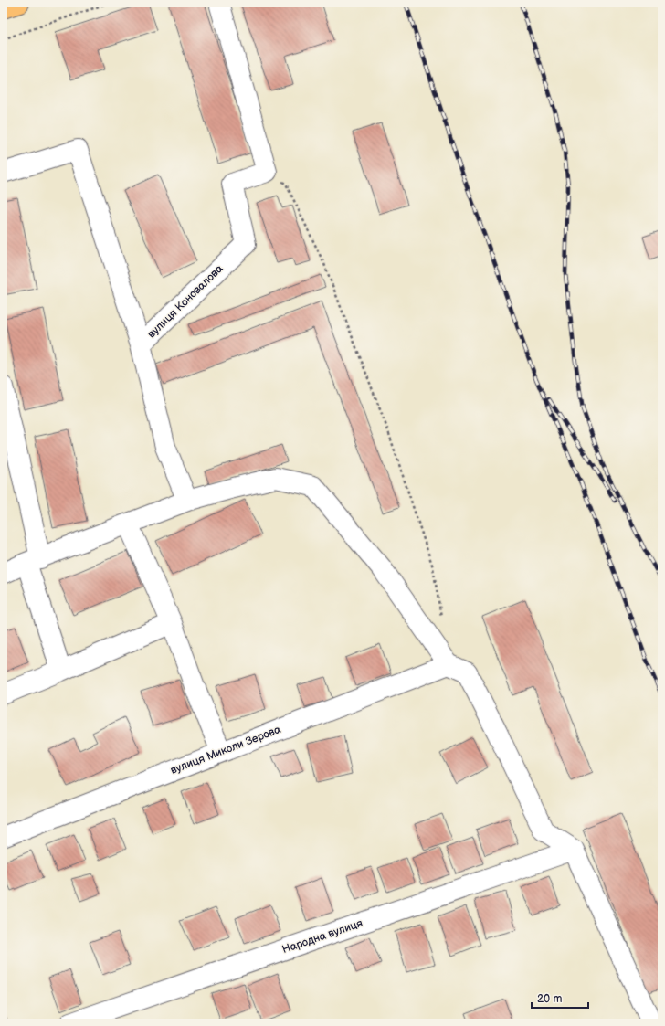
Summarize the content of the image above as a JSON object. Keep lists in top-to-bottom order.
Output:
{
  "streets": {
    "street": ["вулиця Коновалова", "вулиця Миколи Зерова", "Народна вулиця"]
  },
  "scale_bar": "20 m"
}
